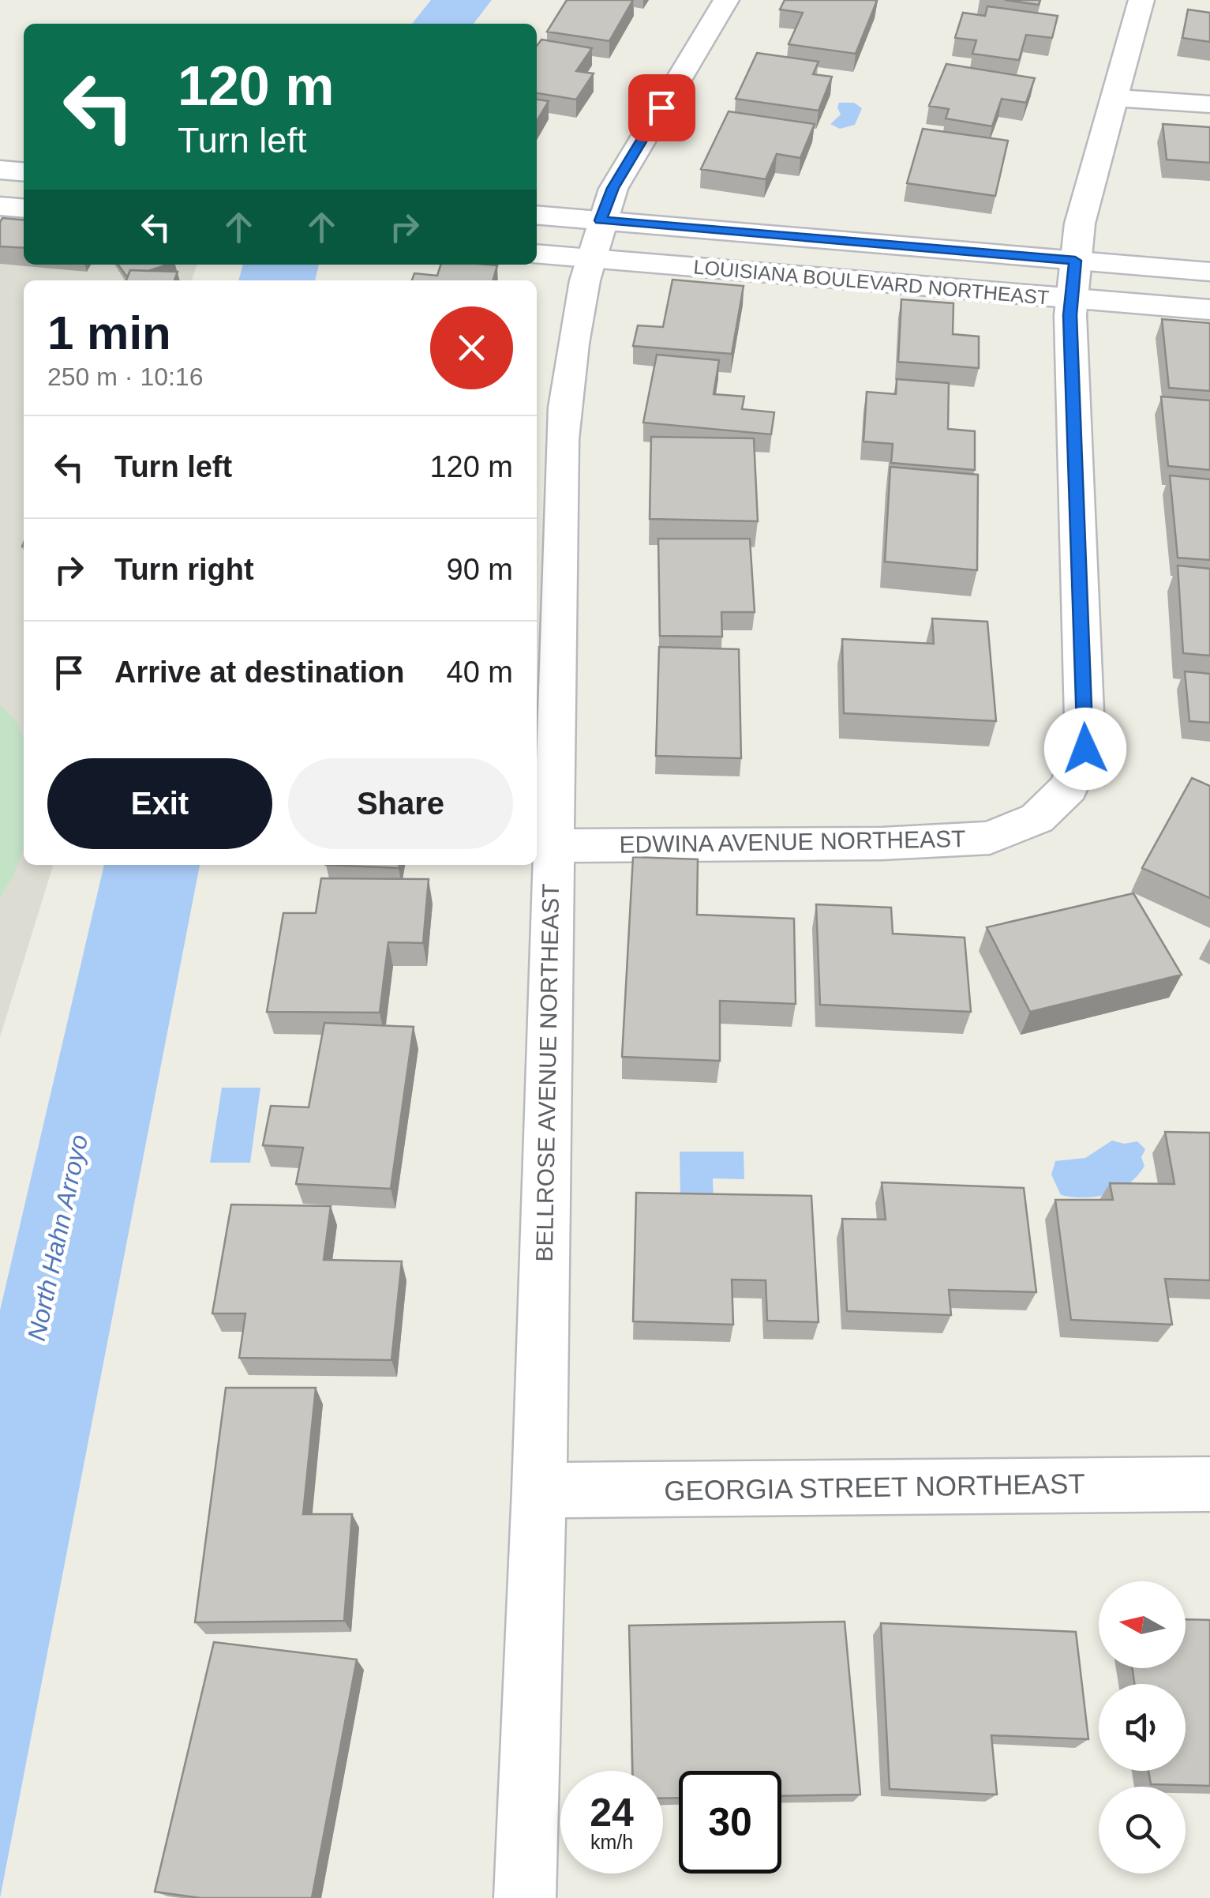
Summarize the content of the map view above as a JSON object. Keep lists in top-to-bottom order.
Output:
{
  "streets": {
    "street": [
      "LOUISIANA BOULEVARD NORTHEAST",
      "EDWINA AVENUE NORTHEAST",
      "BELLROSE AVENUE NORTHEAST",
      "GEORGIA STREET NORTHEAST"
    ]
  },
  "crossings": [
    ["LOUISIANA BOULEVARD NORTHEAST", "EDWINA AVENUE NORTHEAST"],
    ["LOUISIANA BOULEVARD NORTHEAST", "BELLROSE AVENUE NORTHEAST"],
    ["EDWINA AVENUE NORTHEAST", "BELLROSE AVENUE NORTHEAST"],
    ["BELLROSE AVENUE NORTHEAST", "GEORGIA STREET NORTHEAST"]
  ],
  "water": ["North Hahn Arroyo"],
  "north": "left",
  "page": {
    "turn": ["120 m", "Turn left"],
    "heading": ["1 min", "250 m · 10:16"],
    "list": [
      {
        "name": "Turn left",
        "value": "120 m"
      },
      {
        "name": "Turn right",
        "value": "90 m"
      },
      {
        "name": "Arrive at destination",
        "value": "40 m"
      }
    ],
    "buttons": ["Exit", "Share"],
    "speed": "24 km/h",
    "limit": "30"
  }
}
